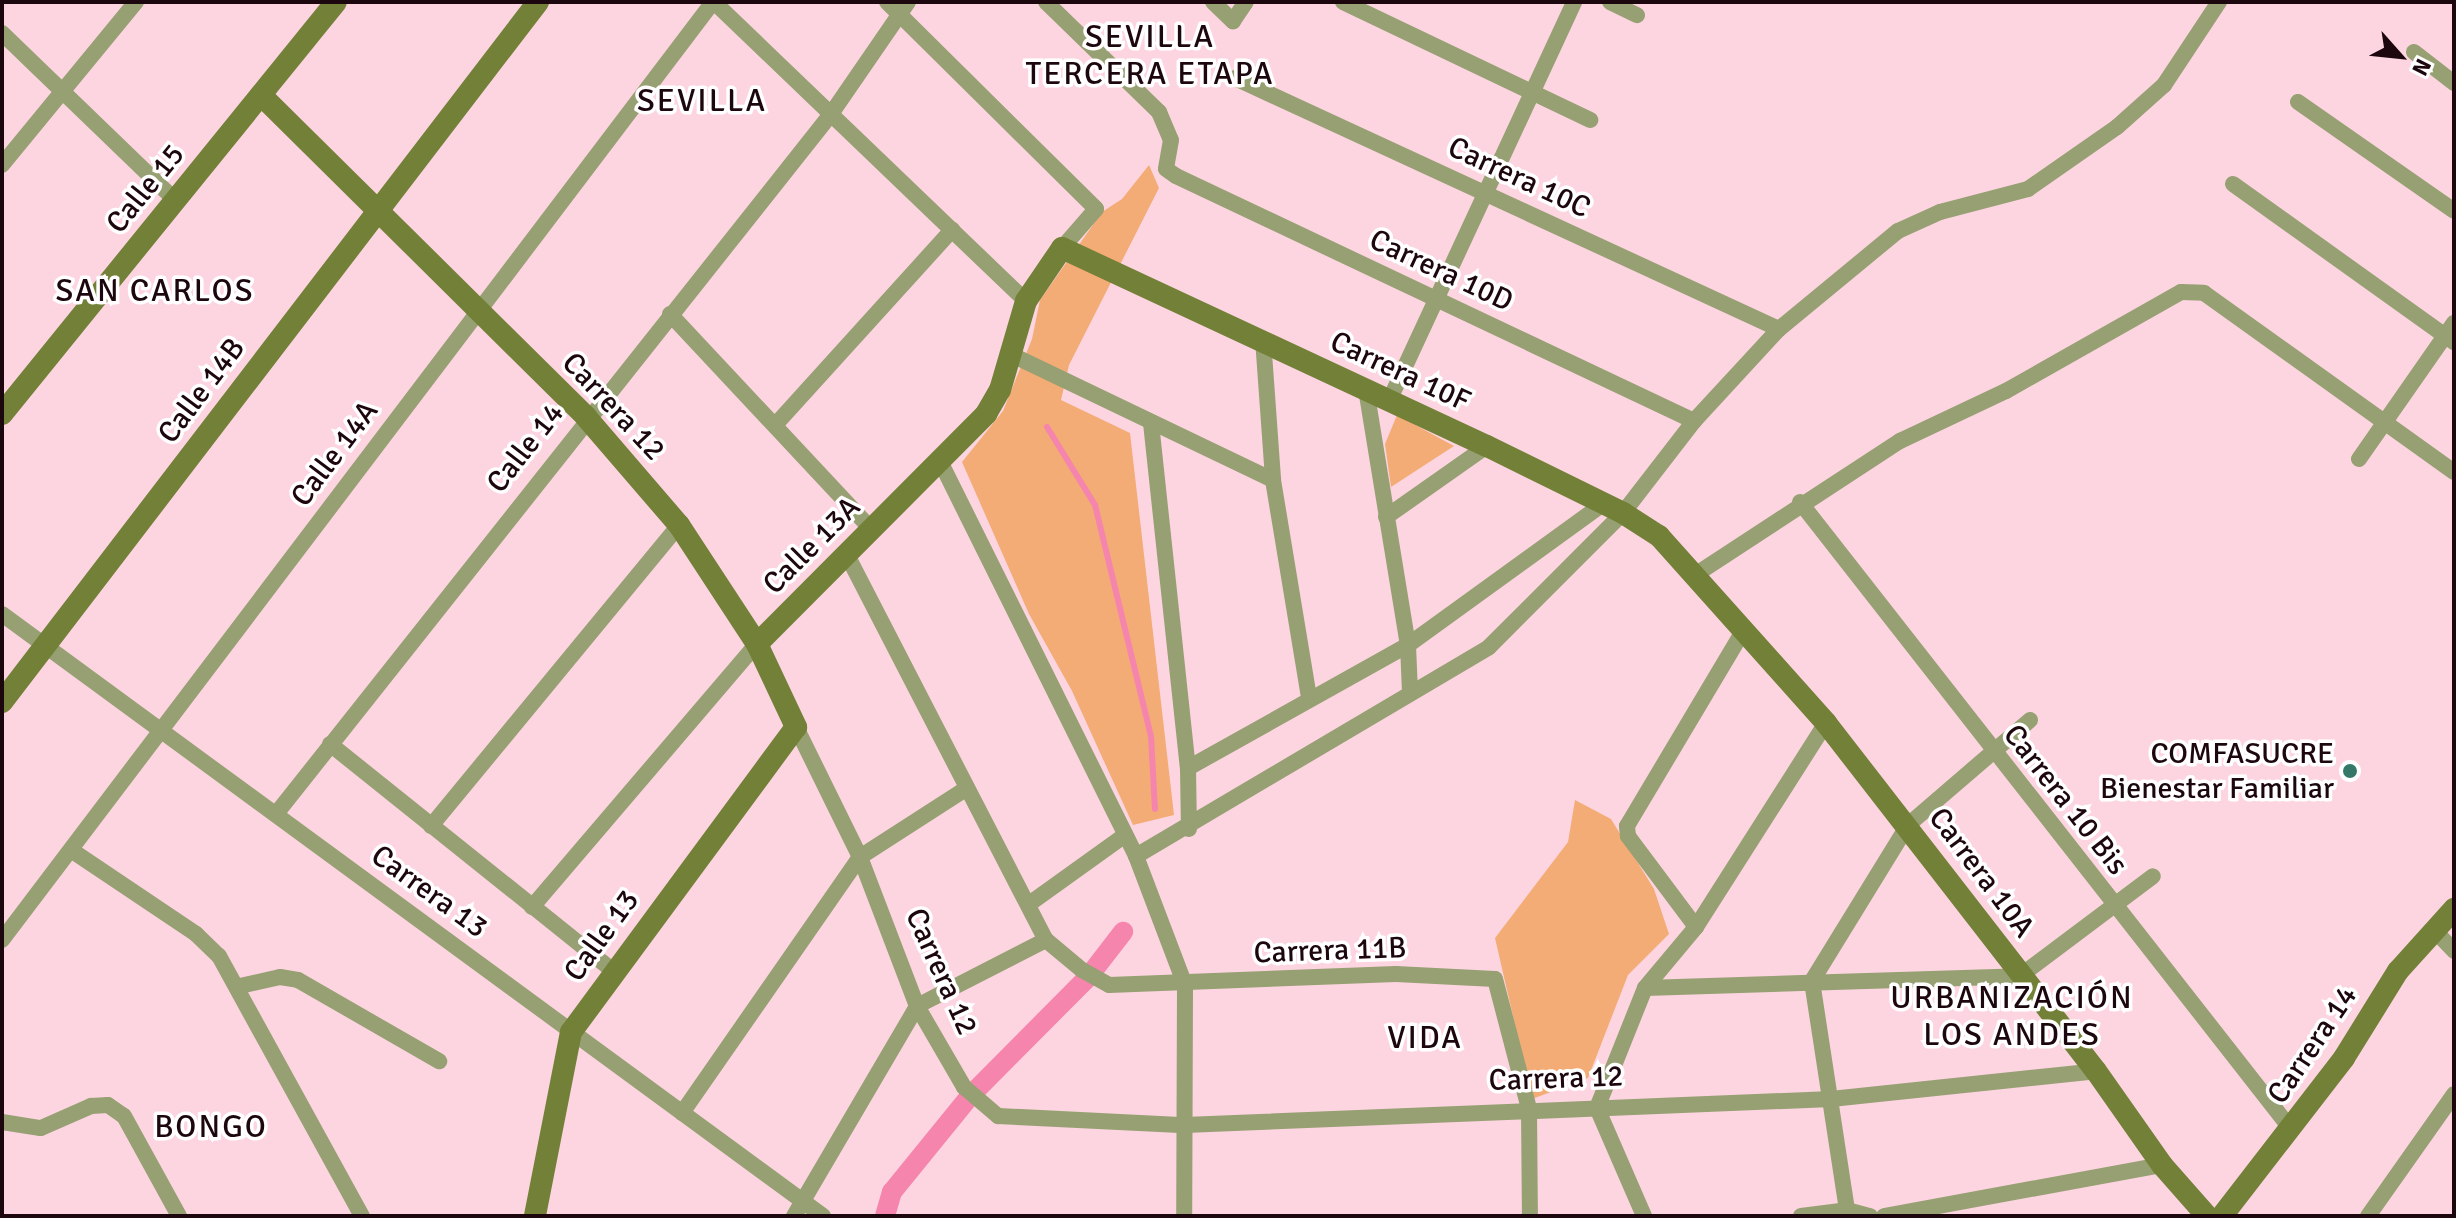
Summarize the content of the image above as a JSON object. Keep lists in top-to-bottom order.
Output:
{
  "streets": {
    "street": [
      "Carrera 10C",
      "Calle 15",
      "Carrera 10D",
      "Carrera 10F",
      "Calle 14B",
      "Carrera 12",
      "Calle 14",
      "Calle 14A",
      "Calle 13A",
      "Carrera 10 Bis",
      "Carrera 10A",
      "Carrera 13",
      "Calle 13",
      "Carrera 11B",
      "Carrera 14"
    ]
  },
  "crossings": [
    ["Calle 15", "Carrera 12"],
    ["Carrera 10F", "Calle 13A"],
    ["Carrera 10F", "Carrera 10A"],
    ["Calle 14B", "Carrera 12"],
    ["Calle 14B", "Carrera 13"],
    ["Carrera 12", "Calle 14"],
    ["Carrera 12", "Calle 14A"],
    ["Carrera 12", "Calle 13A"],
    ["Carrera 12", "Carrera 10A"],
    ["Carrera 12", "Calle 13"],
    ["Carrera 12", "Carrera 11B"],
    ["Calle 14", "Calle 13A"],
    ["Calle 14", "Carrera 13"],
    ["Calle 14A", "Carrera 13"],
    ["Calle 13A", "Carrera 11B"],
    ["Carrera 10 Bis", "Carrera 14"],
    ["Carrera 13", "Calle 13"]
  ],
  "districts": [
    "SEVILLA TERCERA ETAPA",
    "SEVILLA",
    "SAN CARLOS",
    "URBANIZACIÓN LOS ANDES",
    "VIDA",
    "BONGO"
  ],
  "places": ["COMFASUCRE Bienestar Familiar"],
  "north": "bottom right"
}
